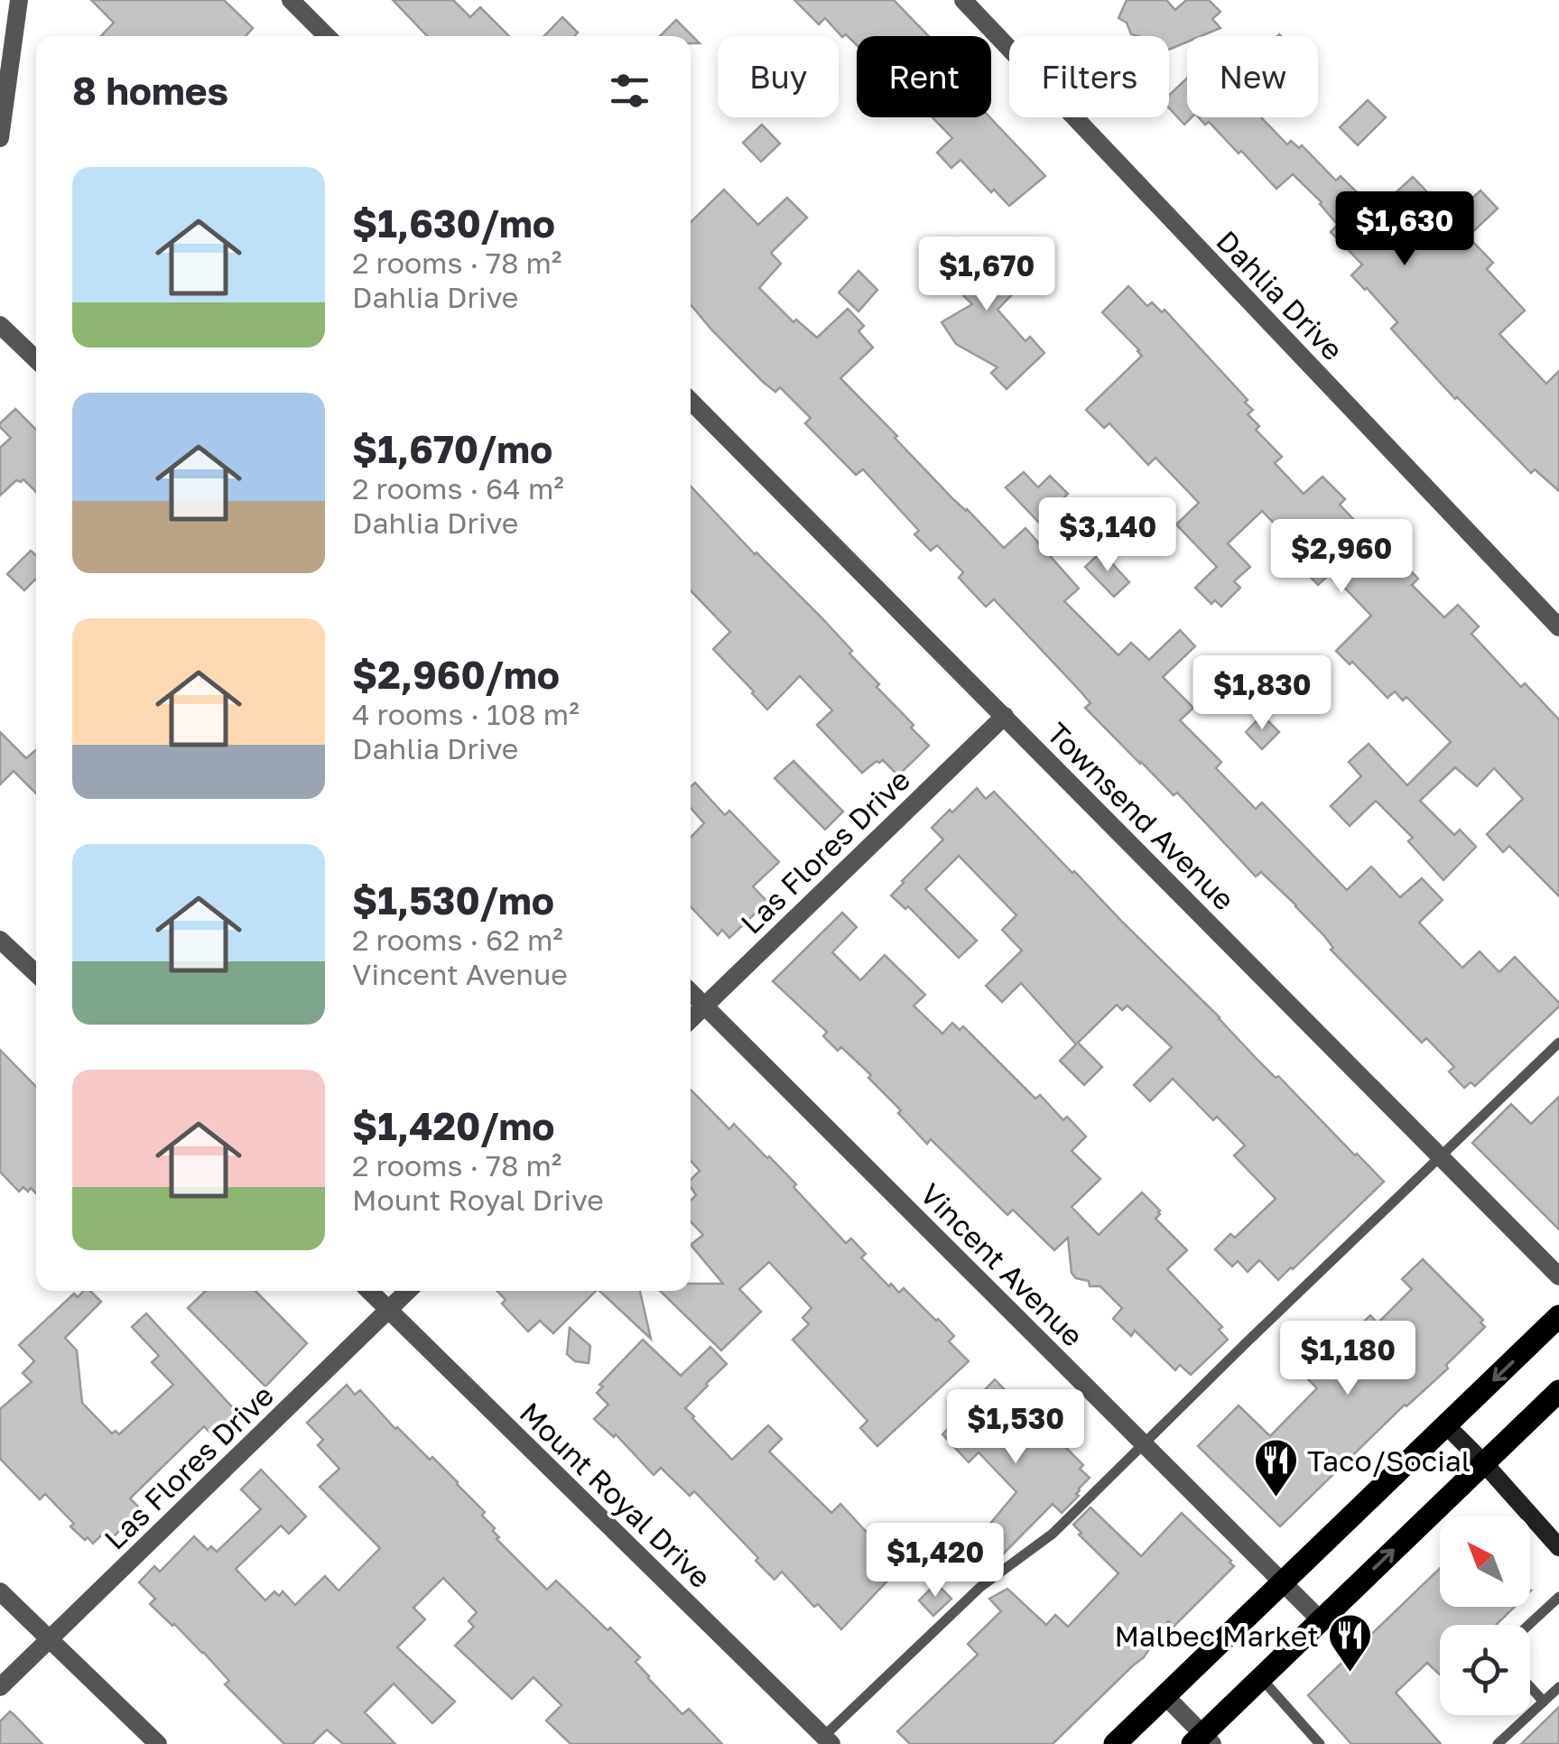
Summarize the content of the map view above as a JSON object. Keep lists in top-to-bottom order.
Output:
{
  "streets": {
    "street": [
      "Dahlia Drive",
      "Townsend Avenue",
      "Las Flores Drive",
      "Vincent Avenue",
      "Mount Royal Drive"
    ]
  },
  "crossings": [
    ["Townsend Avenue", "Las Flores Drive"],
    ["Las Flores Drive", "Vincent Avenue"],
    ["Las Flores Drive", "Mount Royal Drive"]
  ],
  "places": {
    "restaurant": ["Taco/Social", "Malbec Market"]
  },
  "north": "top left",
  "page": {
    "chip": [
      "Buy",
      "Rent",
      "Filters",
      "New"
    ],
    "heading": "8 homes",
    "list": [
      {
        "name": "$1,630/mo",
        "note": "2 rooms · 78 m² · Dahlia Drive"
      },
      {
        "name": "$1,670/mo",
        "note": "2 rooms · 64 m² · Dahlia Drive"
      },
      {
        "name": "$2,960/mo",
        "note": "4 rooms · 108 m² · Dahlia Drive"
      },
      {
        "name": "$1,530/mo",
        "note": "2 rooms · 62 m² · Vincent Avenue"
      },
      {
        "name": "$1,420/mo",
        "note": "2 rooms · 78 m² · Mount Royal Drive"
      }
    ],
    "price": [
      "$1,630",
      "$1,670",
      "$3,140",
      "$2,960",
      "$1,830",
      "$1,180",
      "$1,530",
      "$1,420"
    ]
  }
}
